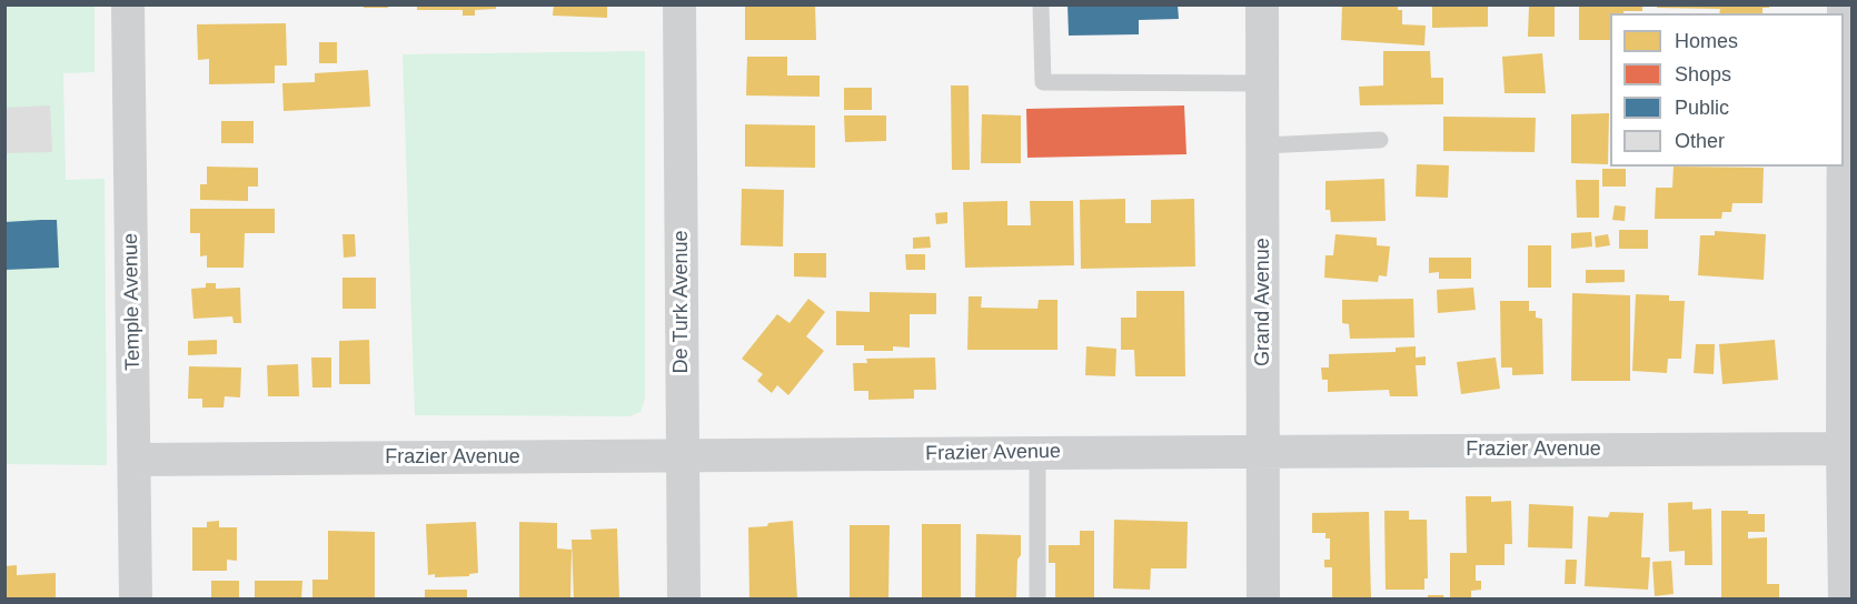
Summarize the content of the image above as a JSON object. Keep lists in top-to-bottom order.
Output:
{
  "streets": {
    "street": [
      "Temple Avenue",
      "De Turk Avenue",
      "Grand Avenue",
      "Frazier Avenue"
    ]
  },
  "crossings": [
    ["Temple Avenue", "Frazier Avenue"],
    ["De Turk Avenue", "Frazier Avenue"],
    ["Grand Avenue", "Frazier Avenue"]
  ],
  "legend": [
    "Homes",
    "Shops",
    "Public",
    "Other"
  ]
}
